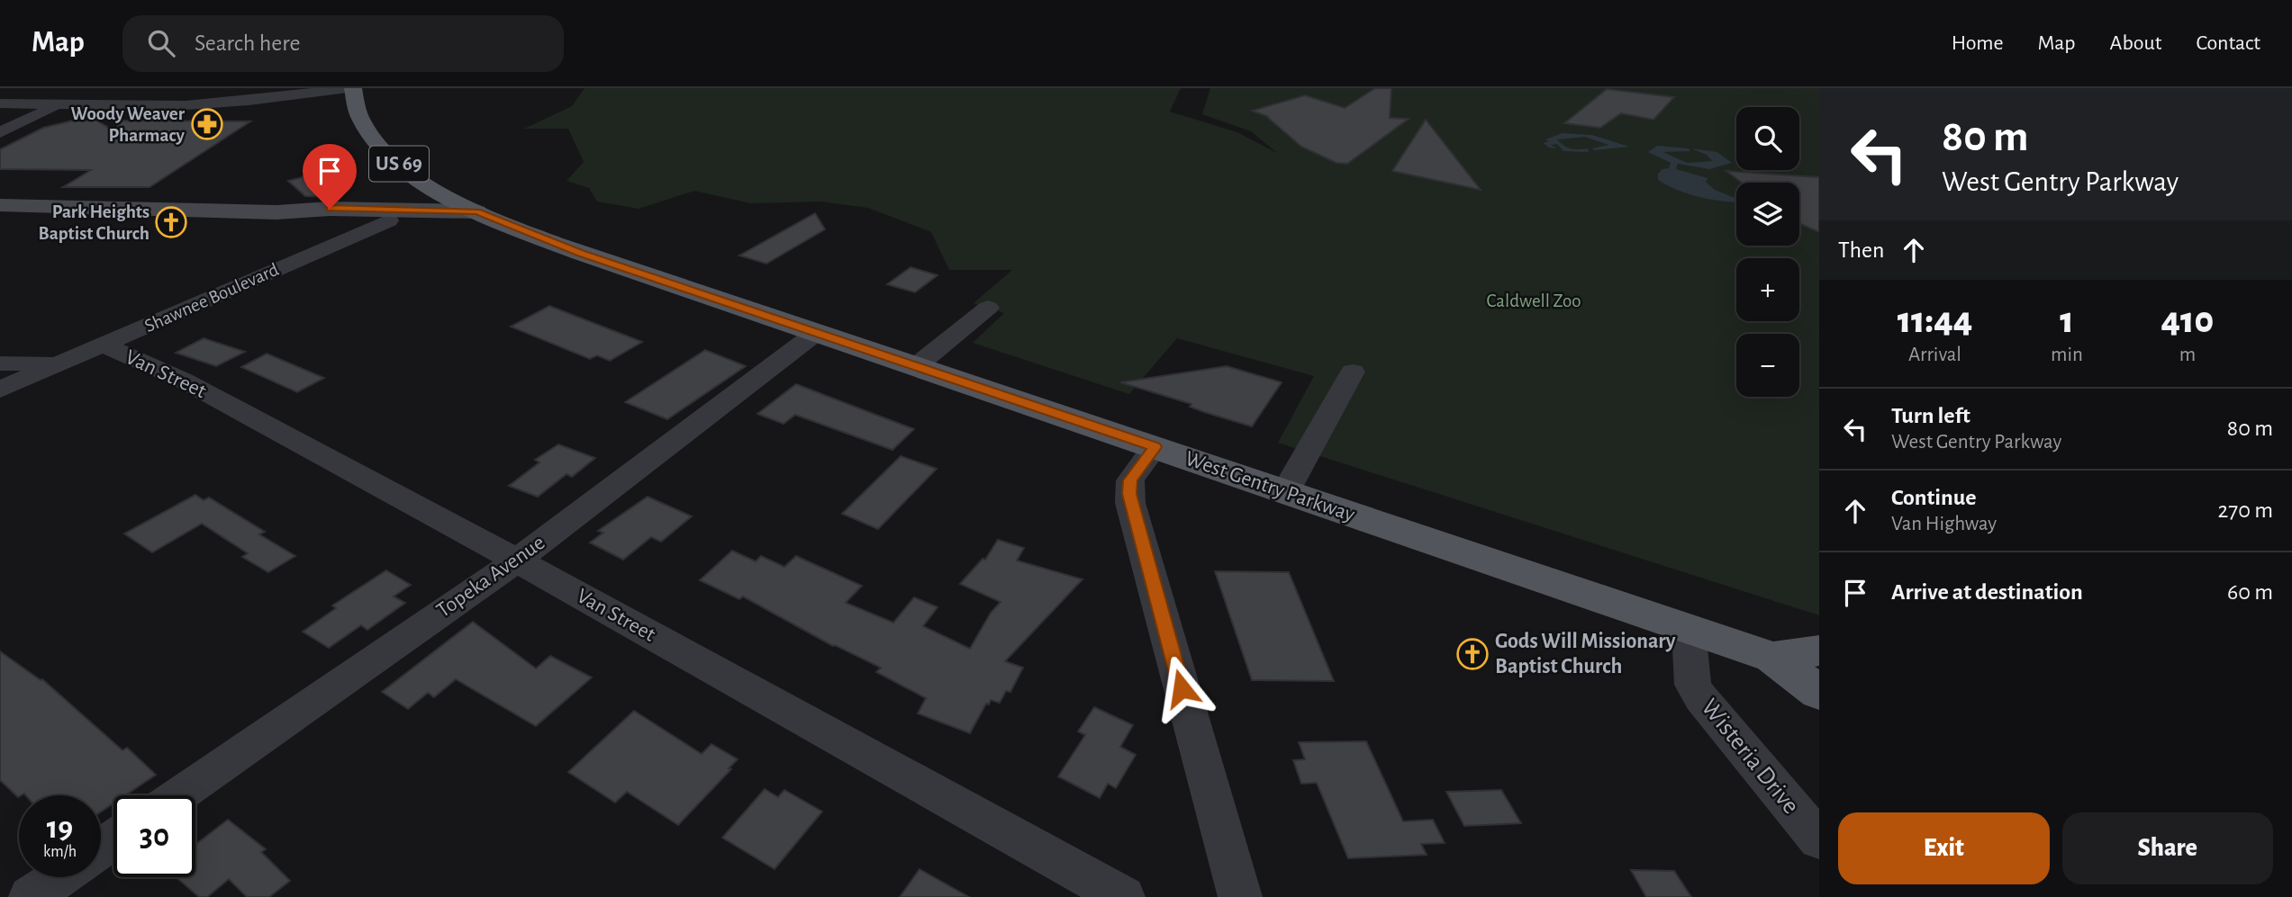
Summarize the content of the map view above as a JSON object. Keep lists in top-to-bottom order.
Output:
{
  "streets": {
    "main road": ["US 69", "West Gentry Parkway"],
    "street": [
      "Shawnee Boulevard",
      "Van Street",
      "Topeka Avenue",
      "Wisteria Drive"
    ]
  },
  "crossings": [
    ["Shawnee Boulevard", "Van Street"],
    ["Van Street", "Topeka Avenue"],
    ["West Gentry Parkway", "Topeka Avenue"],
    ["West Gentry Parkway", "Wisteria Drive"]
  ],
  "parks": ["Caldwell Zoo"],
  "places": {
    "pharmacy": ["Woody Weaver Pharmacy"],
    "church": ["Park Heights Baptist Church", "Gods Will Missionary Baptist Church"]
  },
  "page": {
    "header": "Map",
    "search": "Search here",
    "nav": [
      "Home",
      "Map",
      "About",
      "Contact"
    ],
    "turn": ["80 m", "West Gentry Parkway"],
    "map_buttons": ["+", "−"],
    "then": "Then",
    "eta": [
      "11:44",
      "Arrival",
      "1",
      "min",
      "410",
      "m"
    ],
    "list": [
      {
        "name": "Turn left",
        "note": "West Gentry Parkway",
        "value": "80 m"
      },
      {
        "name": "Continue",
        "note": "Van Highway",
        "value": "270 m"
      },
      {
        "name": "Arrive at destination",
        "value": "60 m"
      }
    ],
    "speed": "19 km/h",
    "limit": "30",
    "buttons": ["Exit", "Share"]
  }
}
